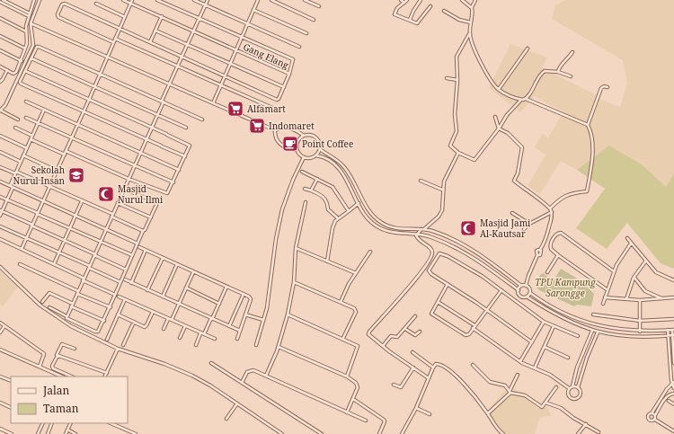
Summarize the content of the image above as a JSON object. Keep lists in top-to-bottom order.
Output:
{
  "streets": {
    "street": ["Gang Elang"]
  },
  "parks": ["TPU Kampung Sarongge"],
  "places": {
    "supermarket": ["Alfamart", "Indomaret"],
    "cafe": ["Point Coffee"],
    "school or university": ["Sekolah Nurul Insan"],
    "mosque": ["Masjid Nurul Ilmi", "Masjid Jami Al-Kautsar"]
  },
  "legend": ["Jalan", "Taman"]
}
